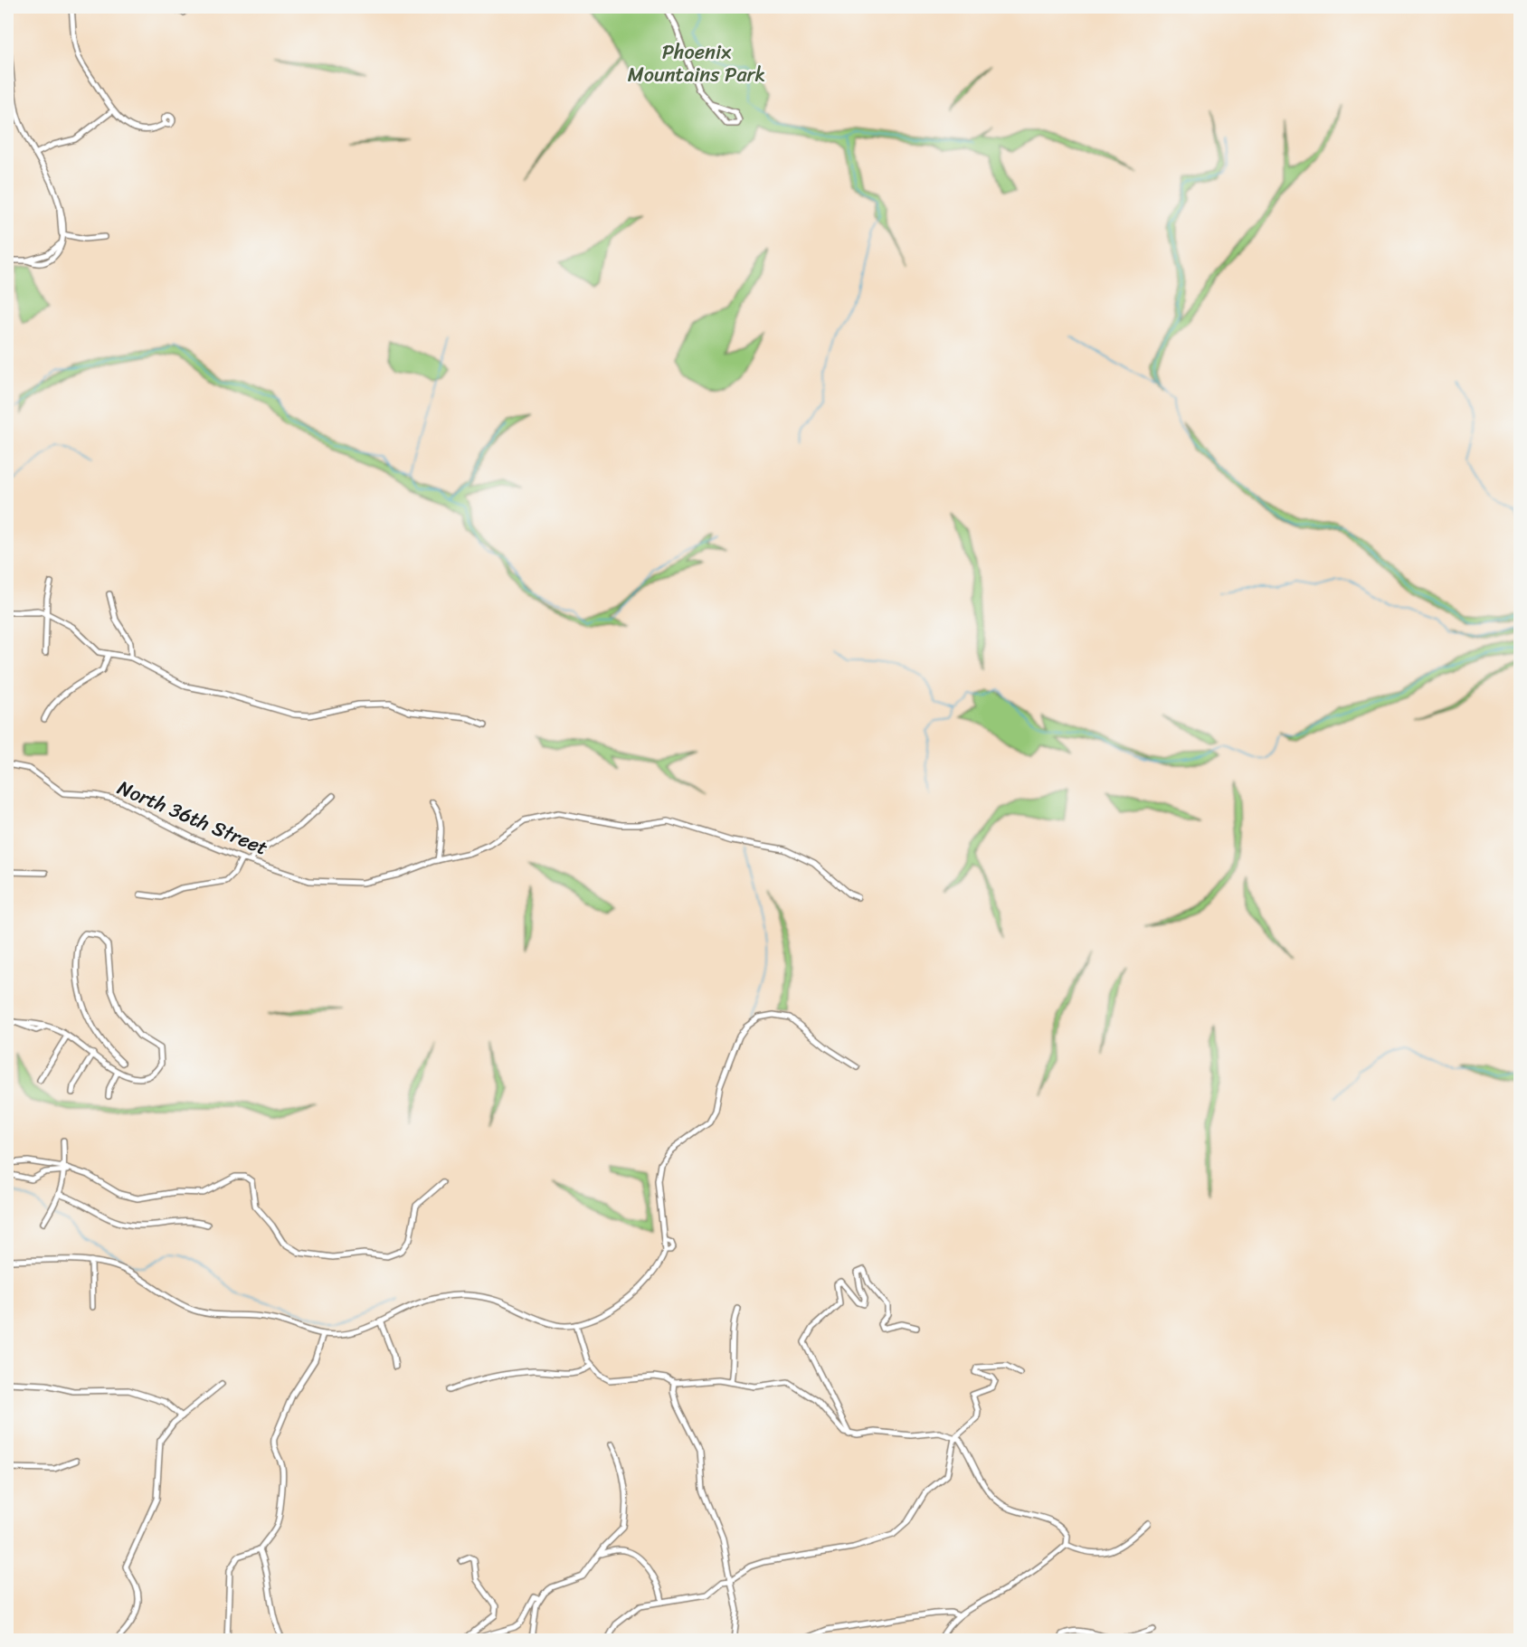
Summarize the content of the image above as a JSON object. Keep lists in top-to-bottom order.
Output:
{
  "streets": {
    "street": ["North 36th Street"]
  },
  "parks": ["Phoenix Mountains Park"]
}
